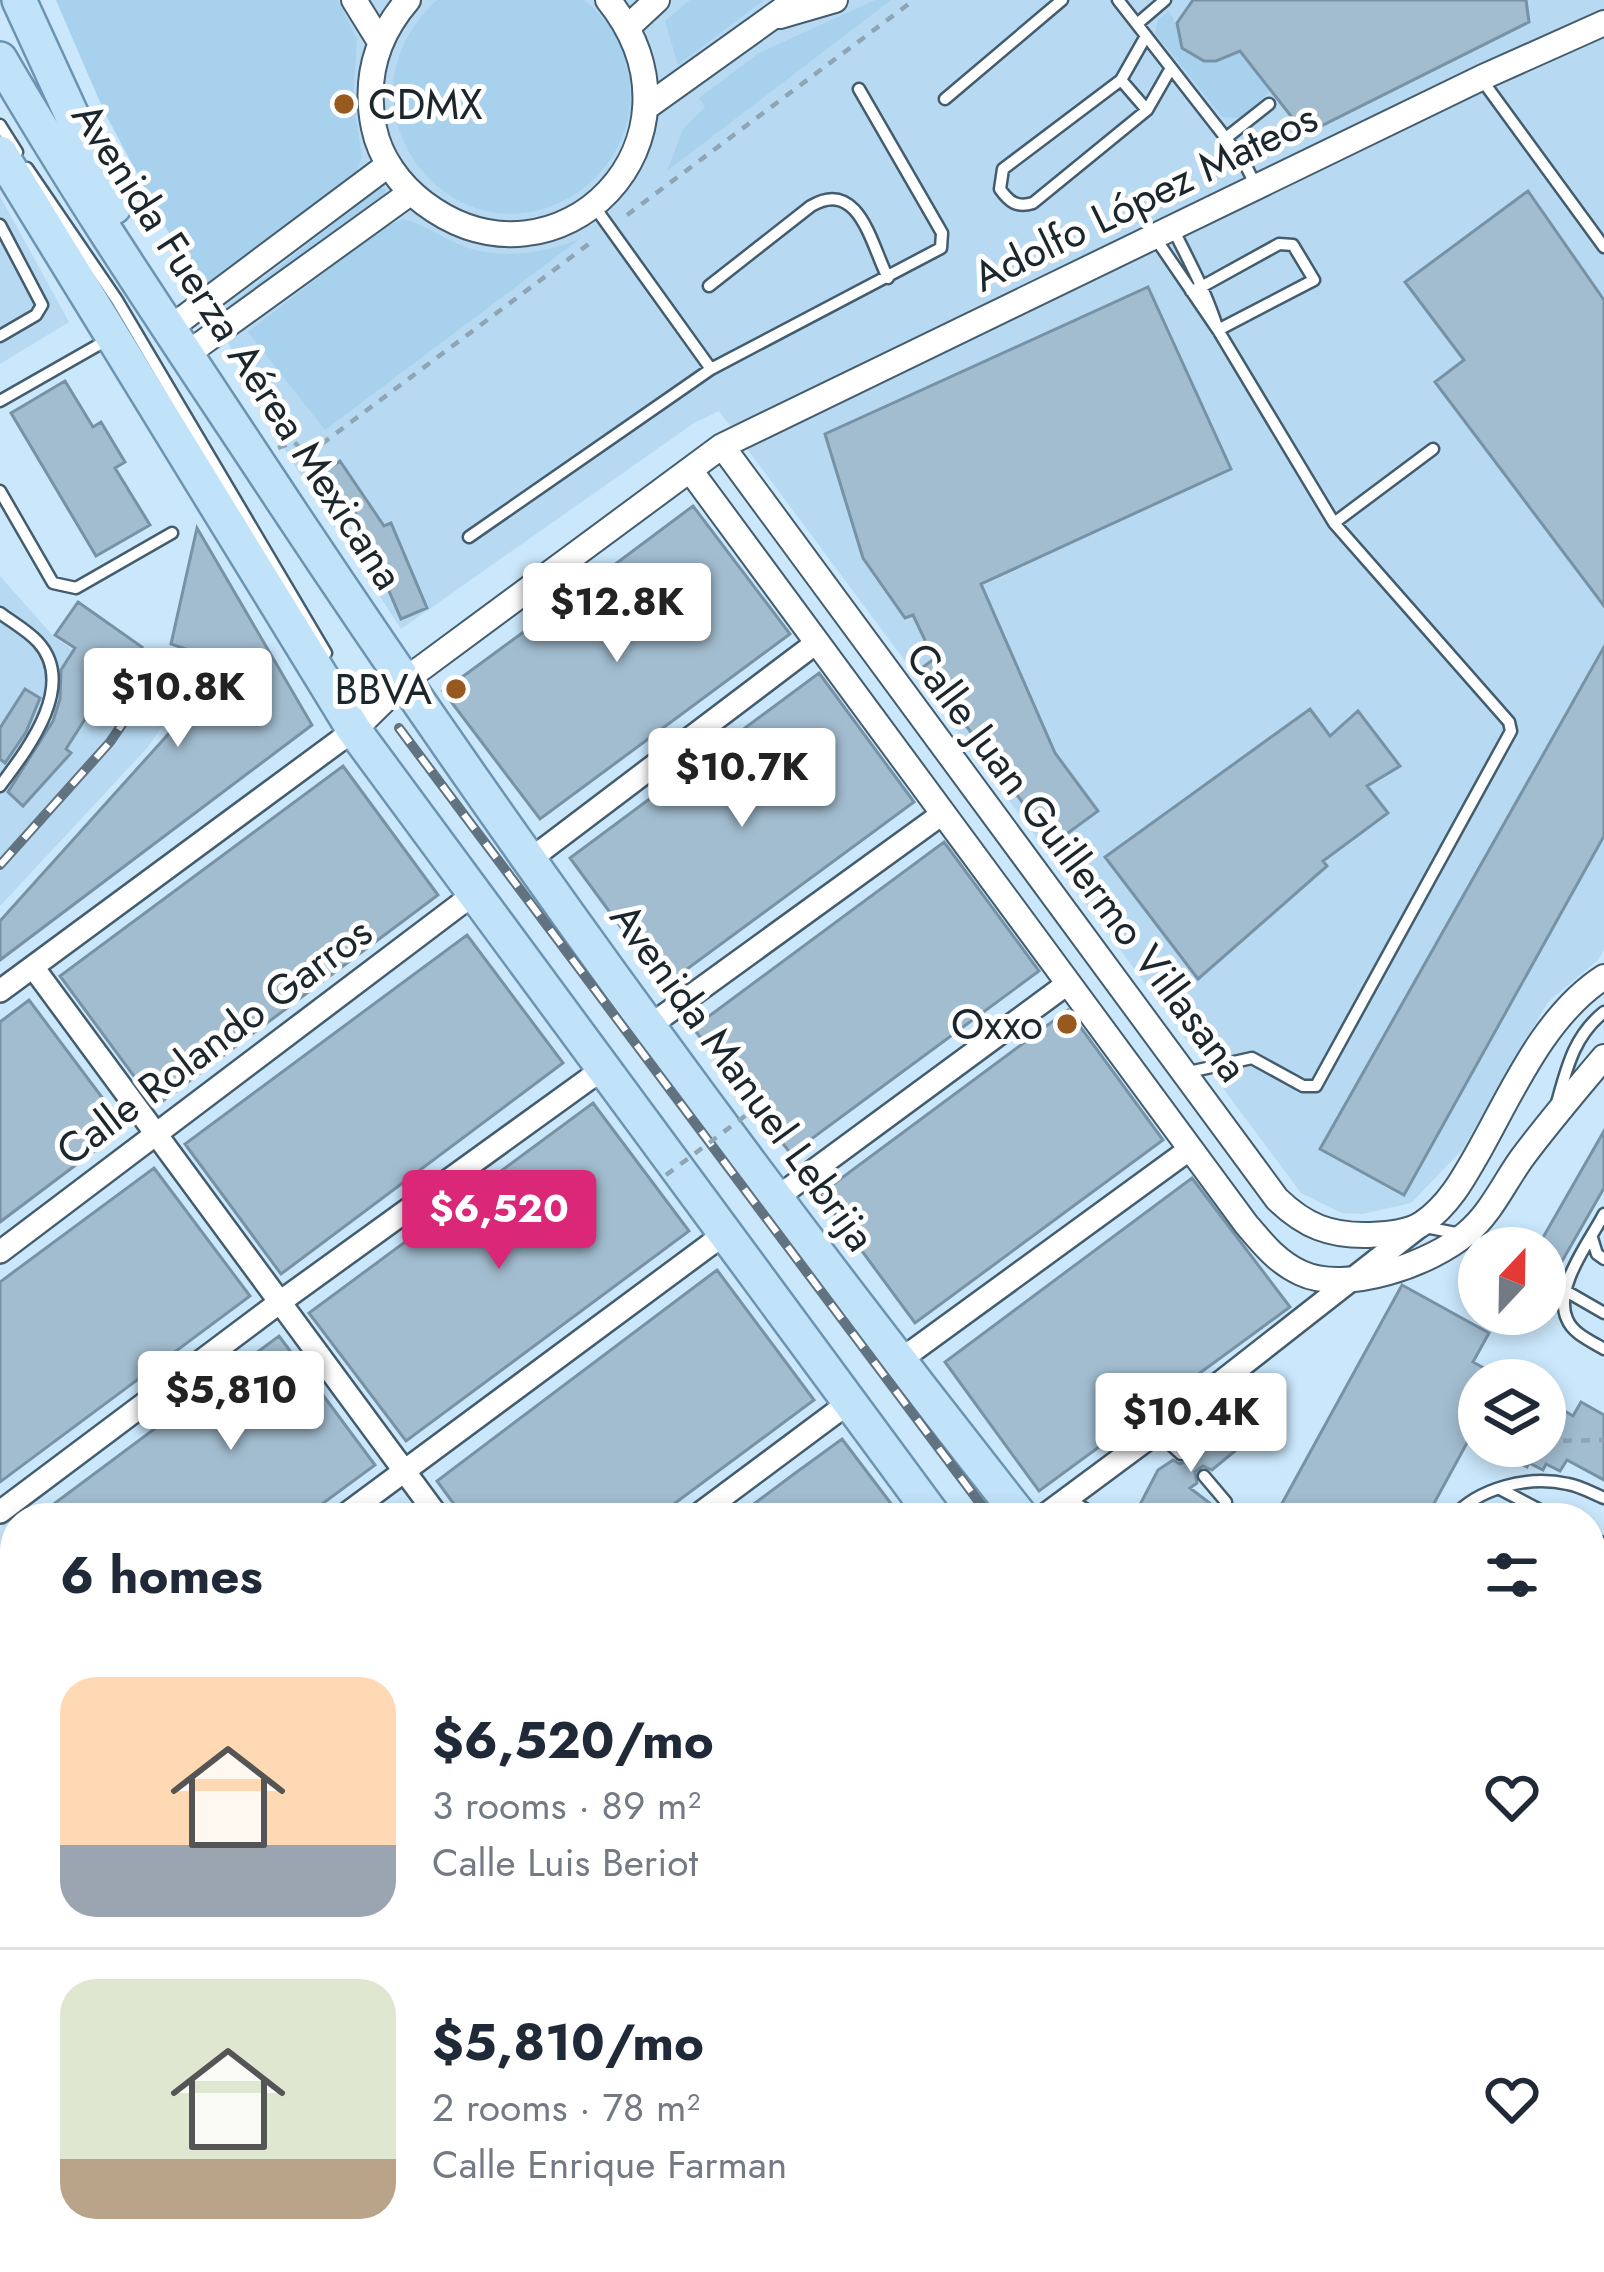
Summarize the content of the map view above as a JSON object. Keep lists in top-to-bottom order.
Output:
{
  "streets": {
    "main road": ["Avenida Fuerza Aérea Mexicana", "Avenida Manuel Lebrija"],
    "street": ["Adolfo López Mateos", "Calle Juan Guillermo Villasana", "Calle Rolando Garros"]
  },
  "crossings": [
    ["Adolfo López Mateos", "Avenida Fuerza Aérea Mexicana"],
    ["Adolfo López Mateos", "Calle Juan Guillermo Villasana"],
    ["Adolfo López Mateos", "Avenida Manuel Lebrija"],
    ["Avenida Fuerza Aérea Mexicana", "Avenida Manuel Lebrija"]
  ],
  "places": ["CDMX", "BBVA", "Oxxo"],
  "north": "top",
  "page": {
    "price": [
      "$12.8K",
      "$10.8K",
      "$10.7K",
      "$6,520",
      "$5,810",
      "$10.4K"
    ],
    "heading": "6 homes",
    "list": [
      {
        "name": "$6,520/mo",
        "note": "3 rooms · 89 m² · Calle Luis Beriot"
      },
      {
        "name": "$5,810/mo",
        "note": "2 rooms · 78 m² · Calle Enrique Farman"
      }
    ]
  }
}
